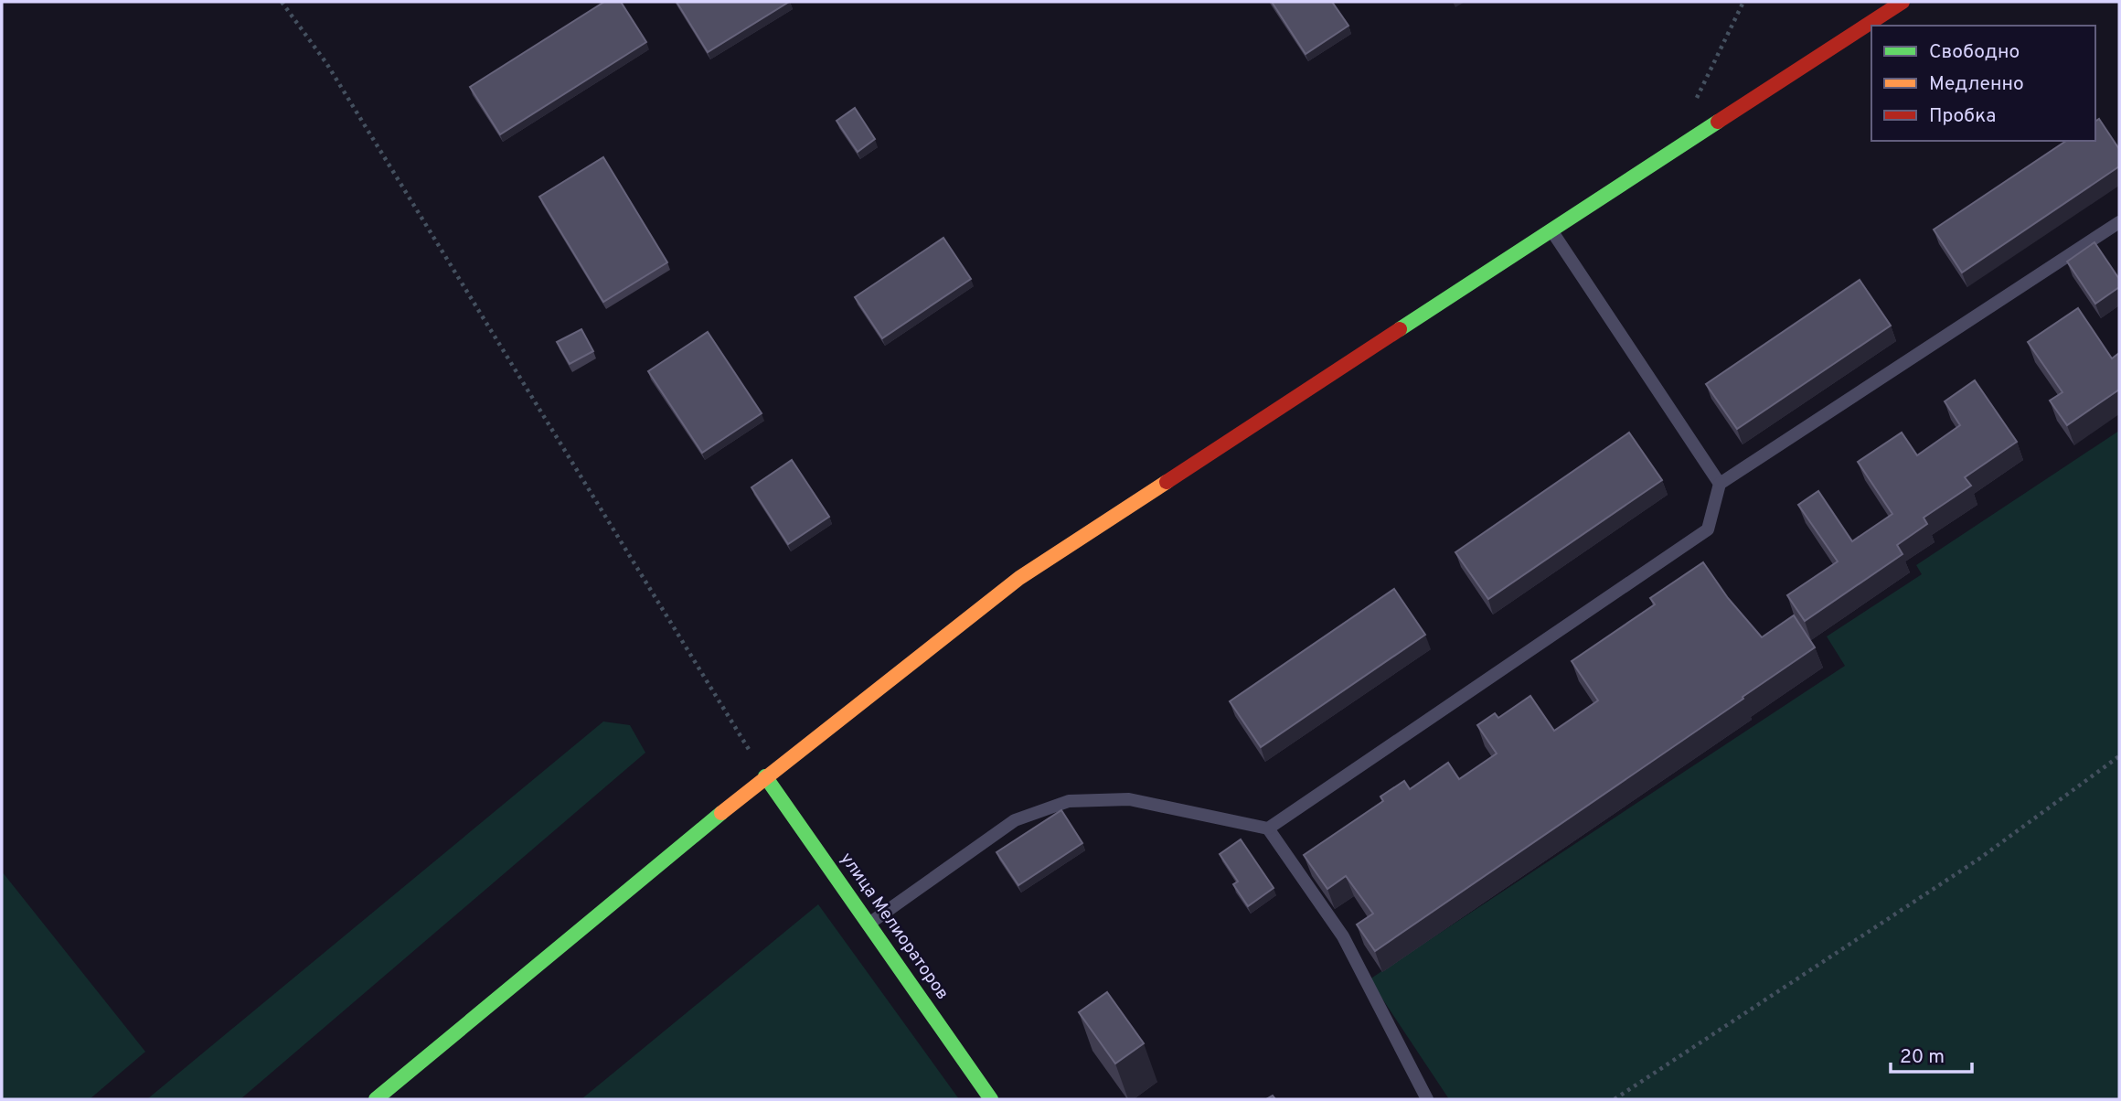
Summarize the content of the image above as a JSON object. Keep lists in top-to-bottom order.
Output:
{
  "streets": {
    "main road": ["улица Мелиораторов"]
  },
  "legend": ["Свободно", "Медленно", "Пробка"],
  "scale_bar": "20 m"
}
